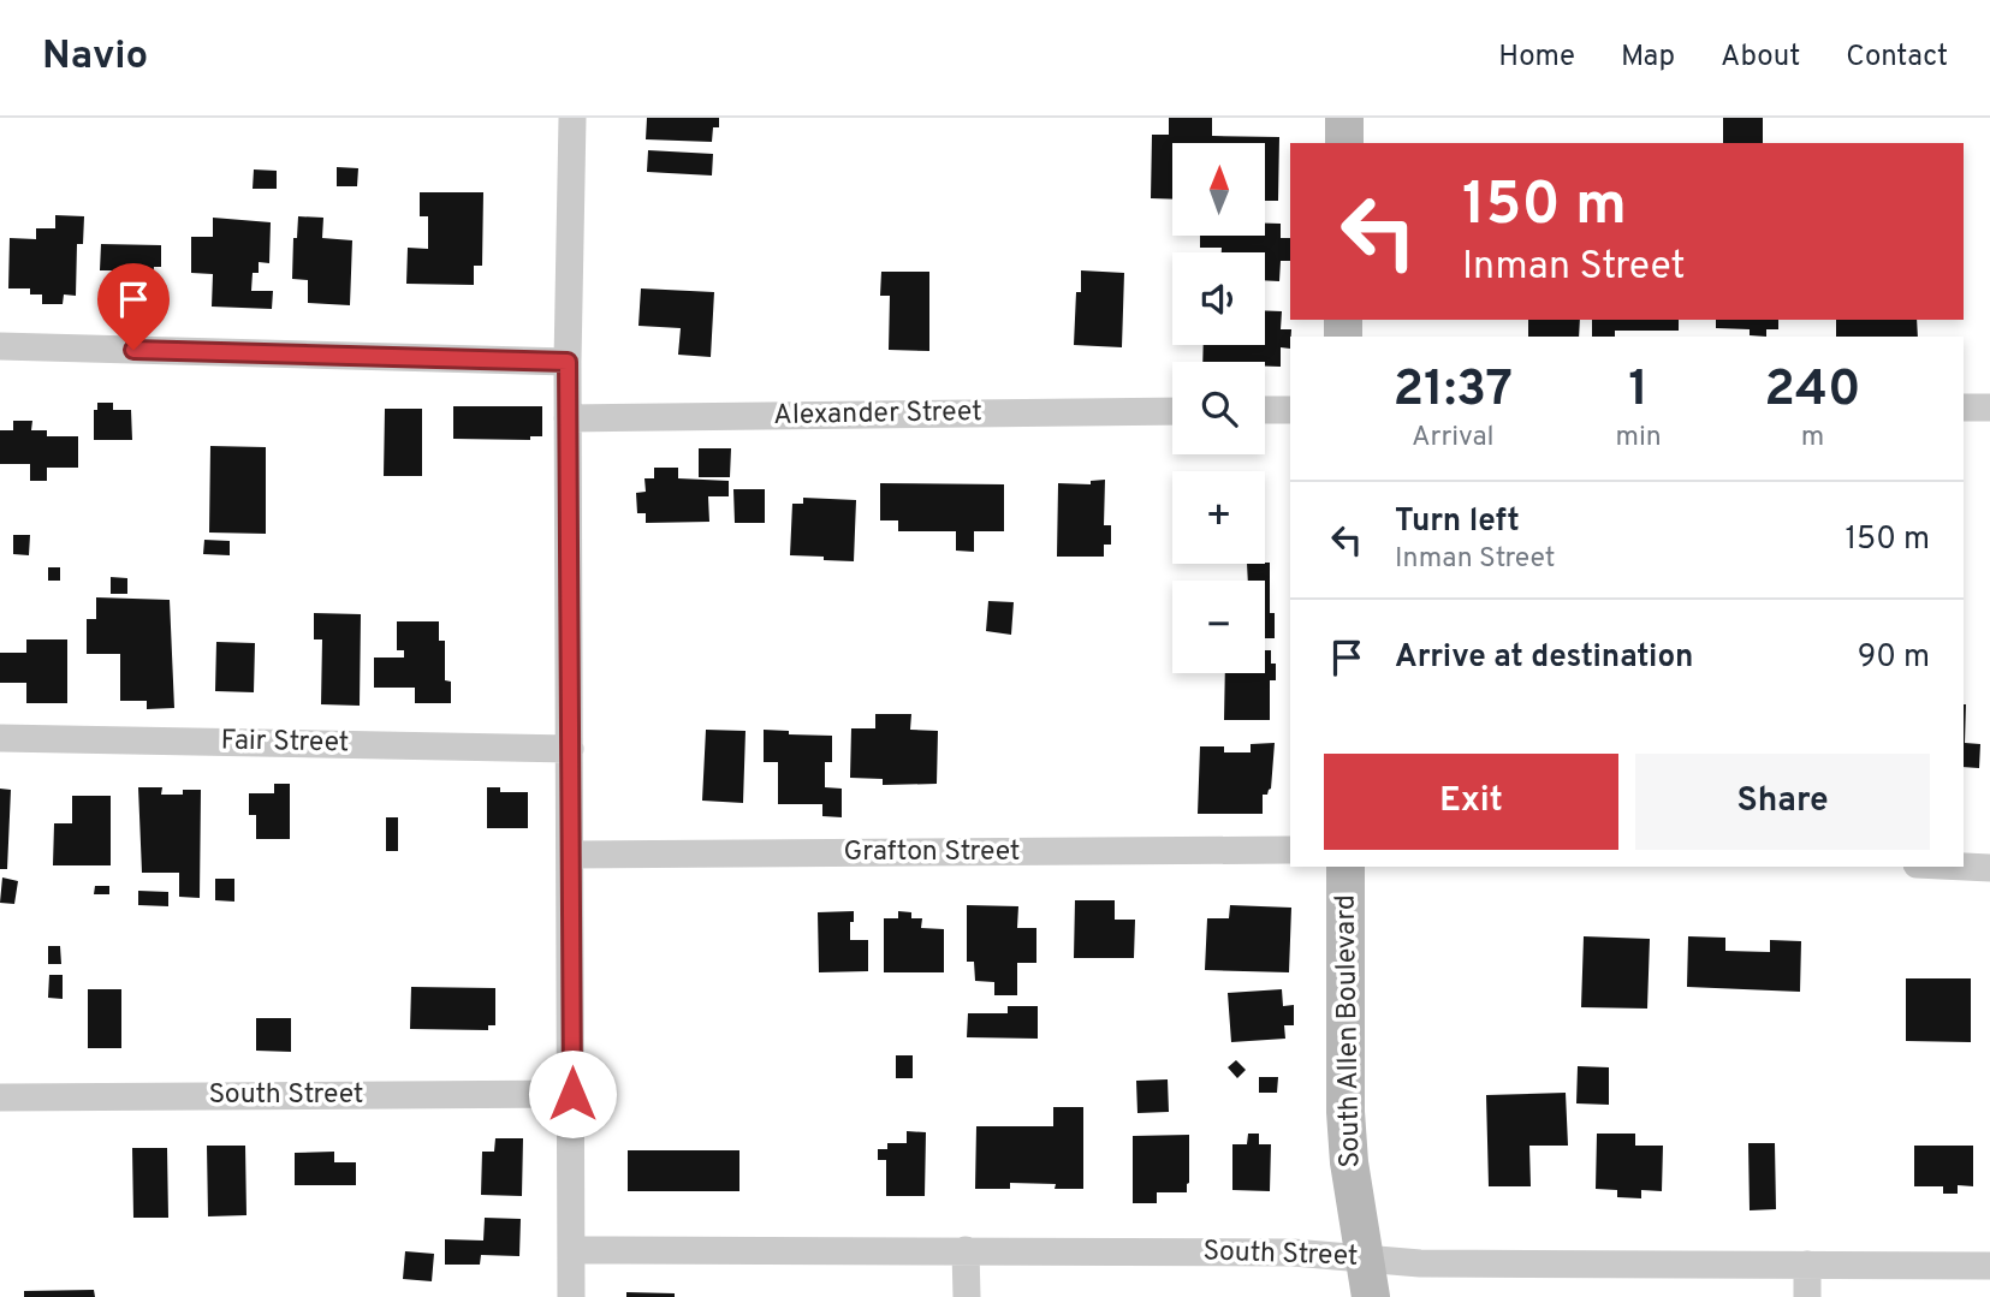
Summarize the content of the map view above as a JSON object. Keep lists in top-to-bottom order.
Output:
{
  "streets": {
    "street": [
      "Alexander Street",
      "Fair Street",
      "Grafton Street",
      "South Allen Boulevard",
      "South Street"
    ]
  },
  "crossings": [
    ["South Allen Boulevard", "South Street"]
  ],
  "north": "top",
  "page": {
    "header": "Navio",
    "nav": [
      "Home",
      "Map",
      "About",
      "Contact"
    ],
    "map_buttons": ["+", "−"],
    "turn": ["150 m", "Inman Street"],
    "eta": [
      "21:37",
      "Arrival",
      "1",
      "min",
      "240",
      "m"
    ],
    "list": [
      {
        "name": "Turn left",
        "note": "Inman Street",
        "value": "150 m"
      },
      {
        "name": "Arrive at destination",
        "value": "90 m"
      }
    ],
    "buttons": ["Exit", "Share"]
  }
}
